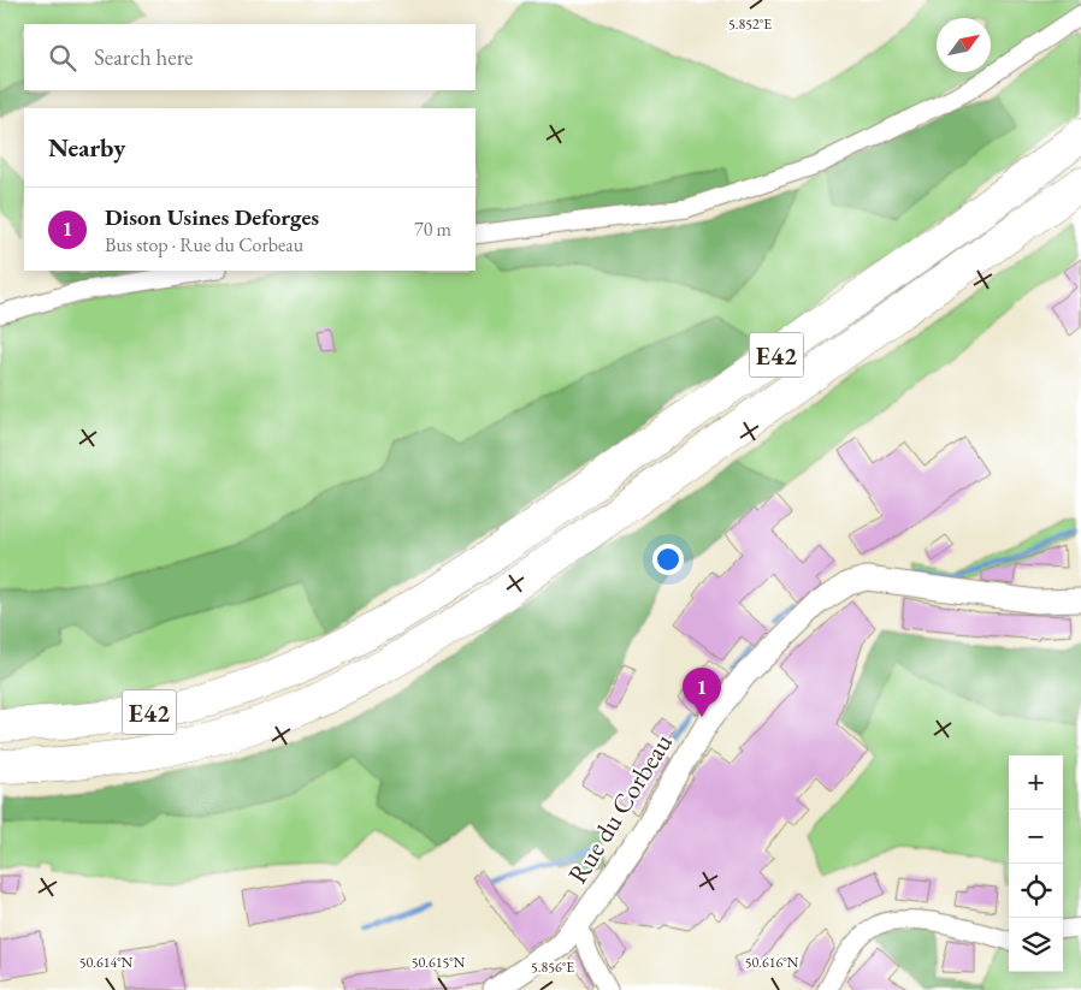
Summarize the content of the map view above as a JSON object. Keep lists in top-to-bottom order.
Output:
{
  "streets": {
    "highway": ["E42"],
    "street": ["Rue du Corbeau"]
  },
  "north": "top right",
  "page": {
    "search": "Search here",
    "heading": "Nearby",
    "list": [
      {
        "mark": "1",
        "name": "Dison Usines Deforges",
        "note": "Bus stop · Rue du Corbeau",
        "value": "70 m"
      }
    ],
    "pins": "1",
    "map_buttons": ["+", "−"]
  },
  "coordinates": [
    "5.852°E",
    "50.614°N",
    "50.615°N",
    "50.616°N",
    "5.856°E"
  ]
}
